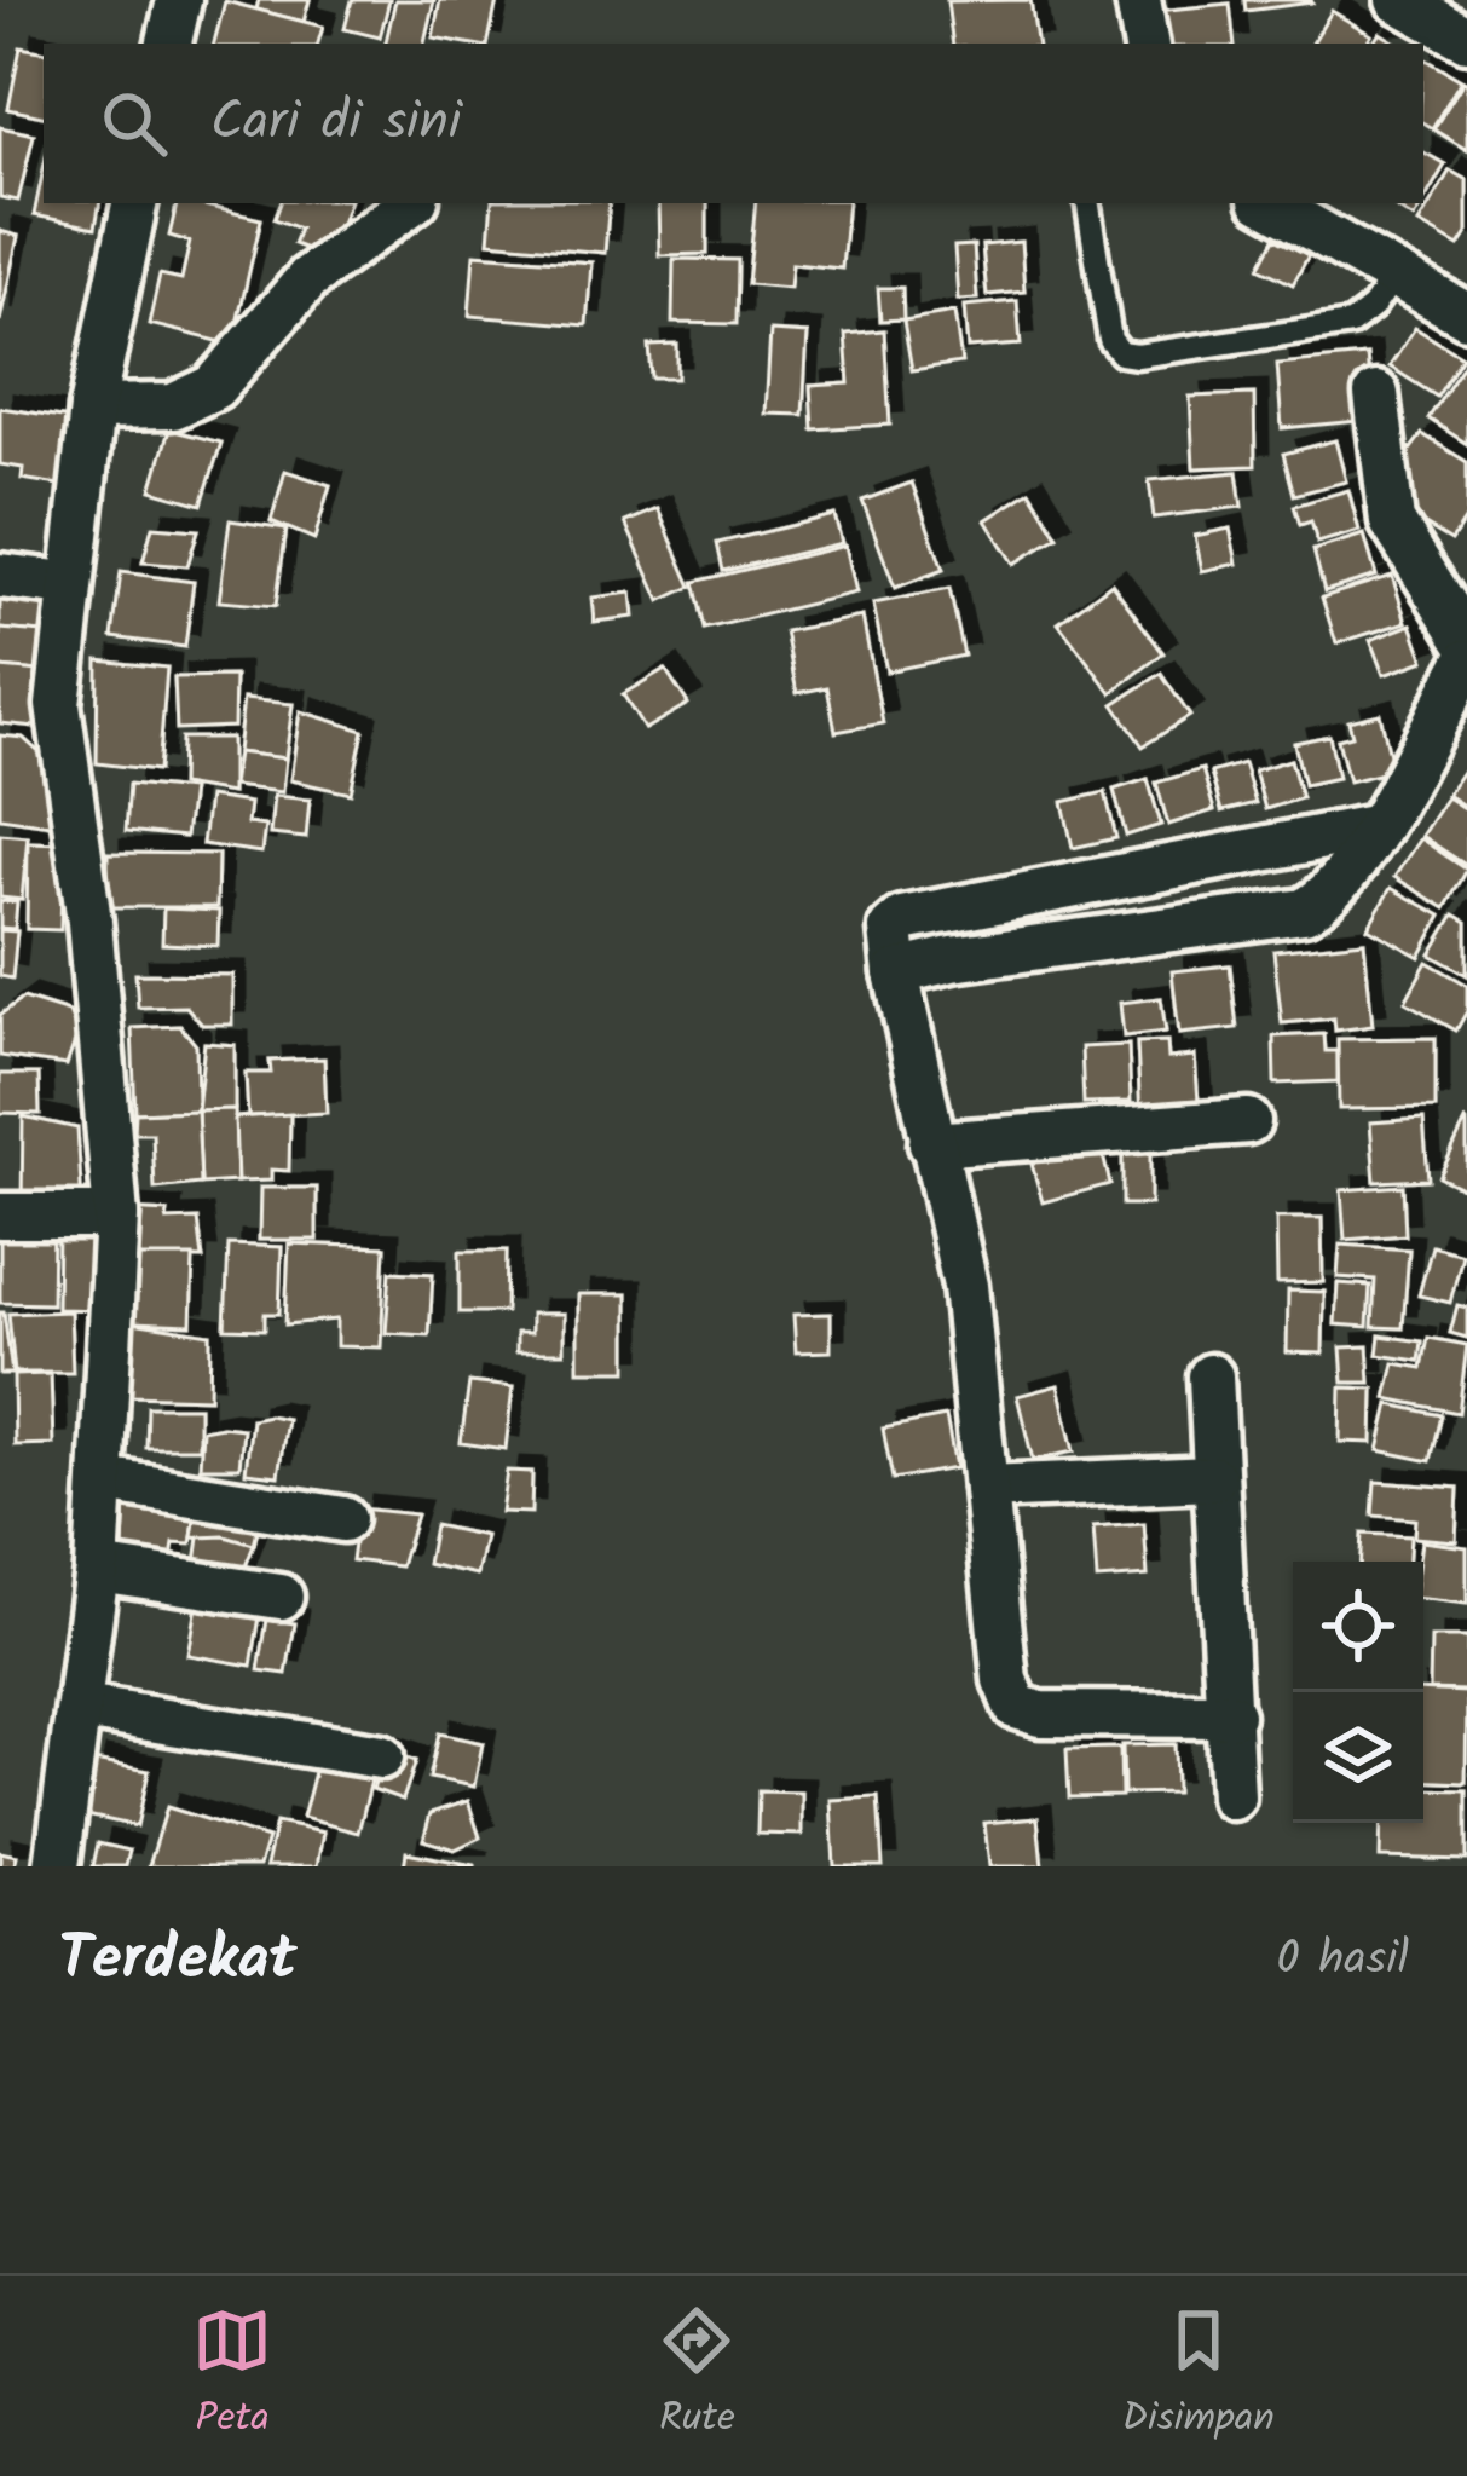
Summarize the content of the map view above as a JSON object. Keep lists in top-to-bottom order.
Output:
{
  "page": {
    "search": "Cari di sini",
    "heading": ["Terdekat", "0 hasil"],
    "nav": ["Peta", "Rute", "Disimpan"]
  }
}
